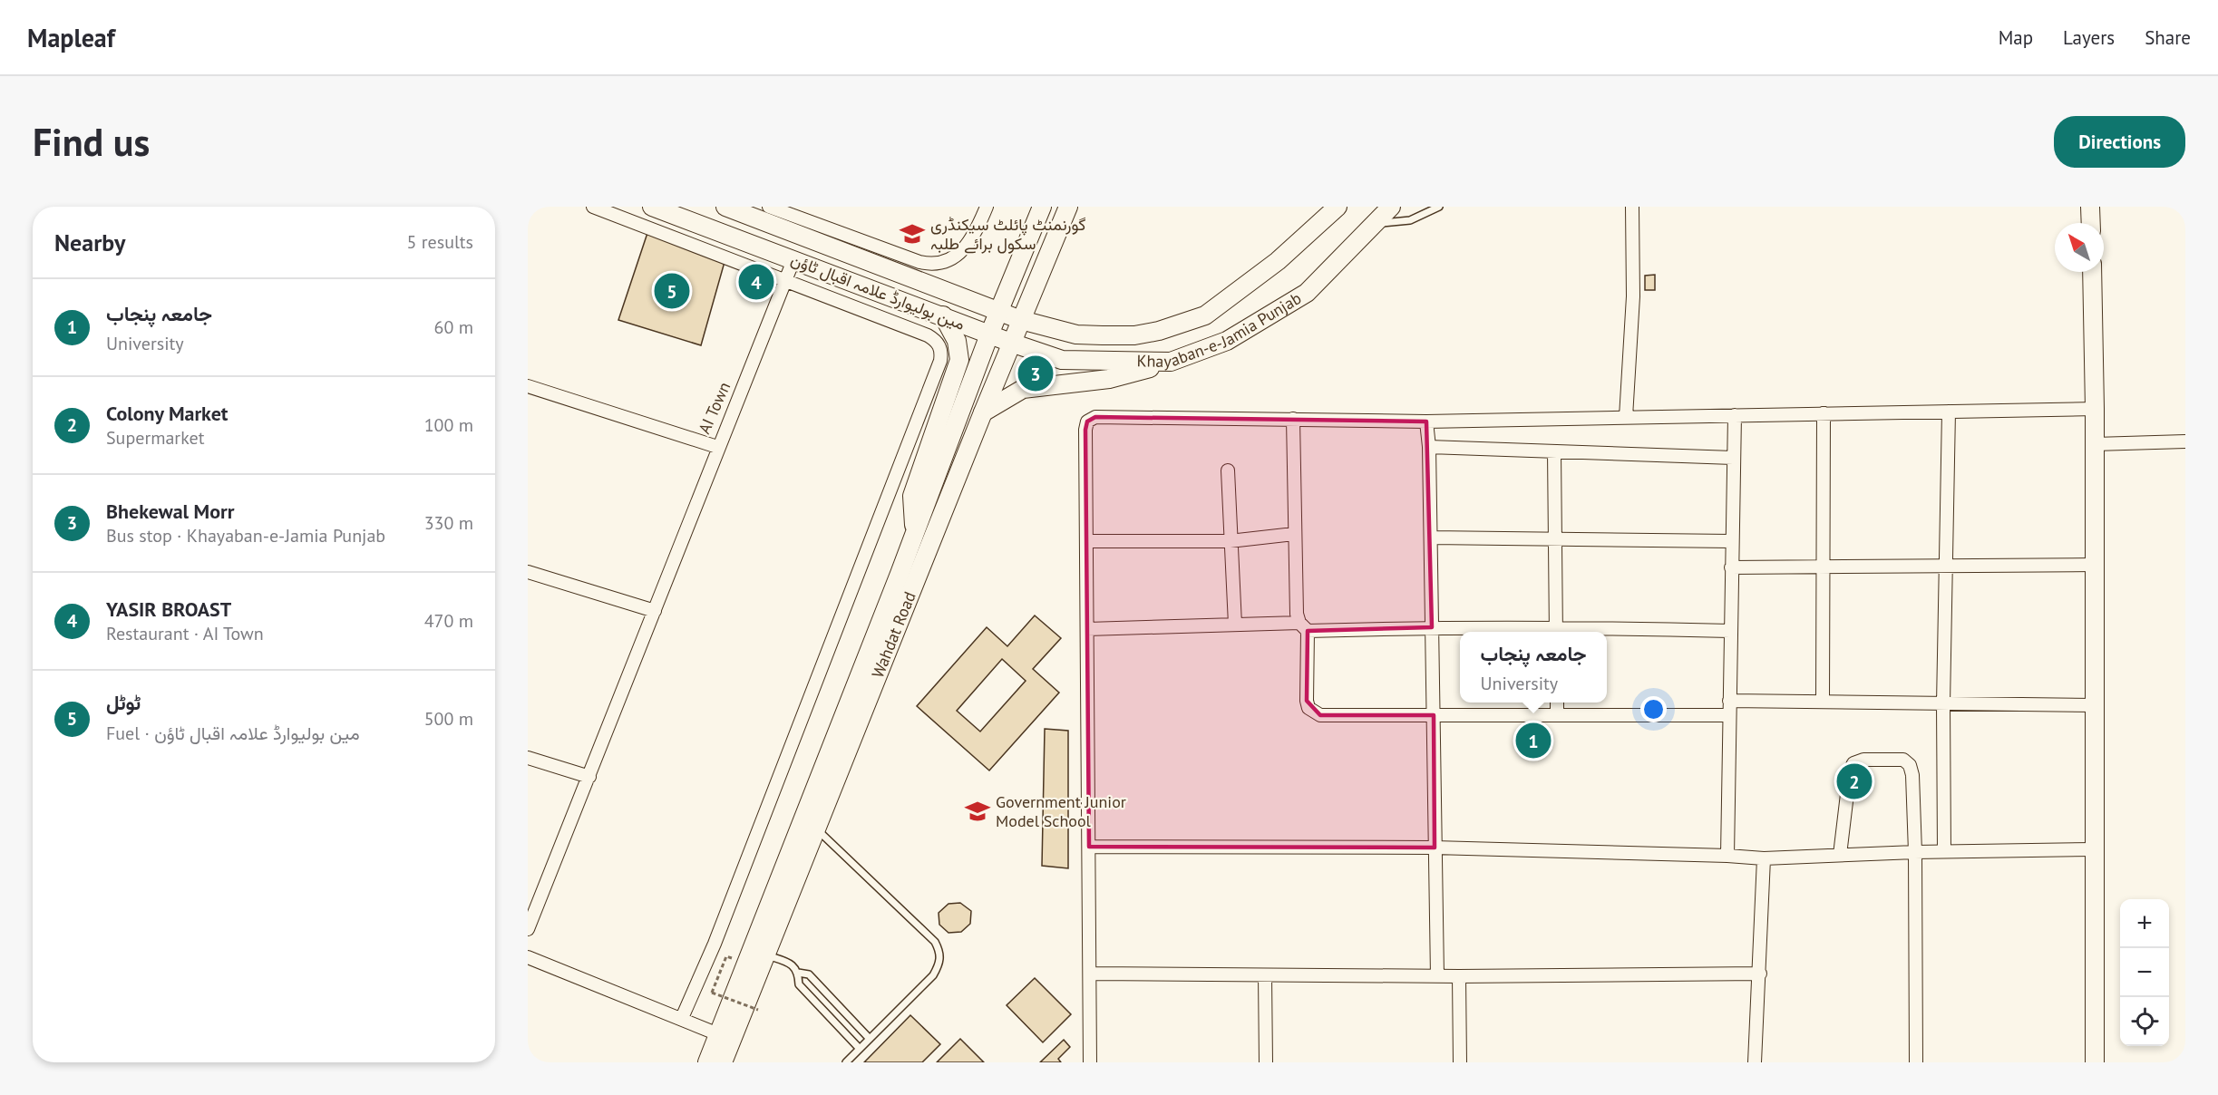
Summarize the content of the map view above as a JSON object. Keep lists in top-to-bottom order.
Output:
{
  "streets": {
    "main road": ["مین بولیوارڈ علامہ اقبال ٹاؤن", "Khayaban-e-Jamia Punjab", "Wahdat Road"],
    "street": ["AI Town"]
  },
  "crossings": [
    ["مین بولیوارڈ علامہ اقبال ٹاؤن", "Khayaban-e-Jamia Punjab"],
    ["مین بولیوارڈ علامہ اقبال ٹاؤن", "AI Town"],
    ["مین بولیوارڈ علامہ اقبال ٹاؤن", "Wahdat Road"],
    ["Khayaban-e-Jamia Punjab", "Wahdat Road"]
  ],
  "places": {
    "school or university": ["گورنمنٹ پائلٹ سیکنڈری سکول برائے طلبہ", "Government Junior Model School"]
  },
  "north": "top left",
  "page": {
    "header": "Mapleaf",
    "nav": ["Map", "Layers", "Share"],
    "buttons": "Directions",
    "title": "Find us",
    "heading": ["Nearby", "5 results"],
    "pins": [
      "4",
      "5",
      "3",
      "1",
      "2"
    ],
    "list": [
      {
        "mark": "1",
        "name": "جامعہ پنجاب",
        "note": "University",
        "value": "60 m"
      },
      {
        "mark": "2",
        "name": "Colony Market",
        "note": "Supermarket",
        "value": "100 m"
      },
      {
        "mark": "3",
        "name": "Bhekewal Morr",
        "note": "Bus stop · Khayaban-e-Jamia Punjab",
        "value": "330 m"
      },
      {
        "mark": "4",
        "name": "YASIR BROAST",
        "note": "Restaurant · AI Town",
        "value": "470 m"
      },
      {
        "mark": "5",
        "name": "ٹوٹل",
        "note": "Fuel · مین بولیوارڈ علامہ اقبال ٹاؤن",
        "value": "500 m"
      }
    ],
    "popup": ["جامعہ پنجاب", "University"],
    "map_buttons": ["+", "−"]
  }
}
